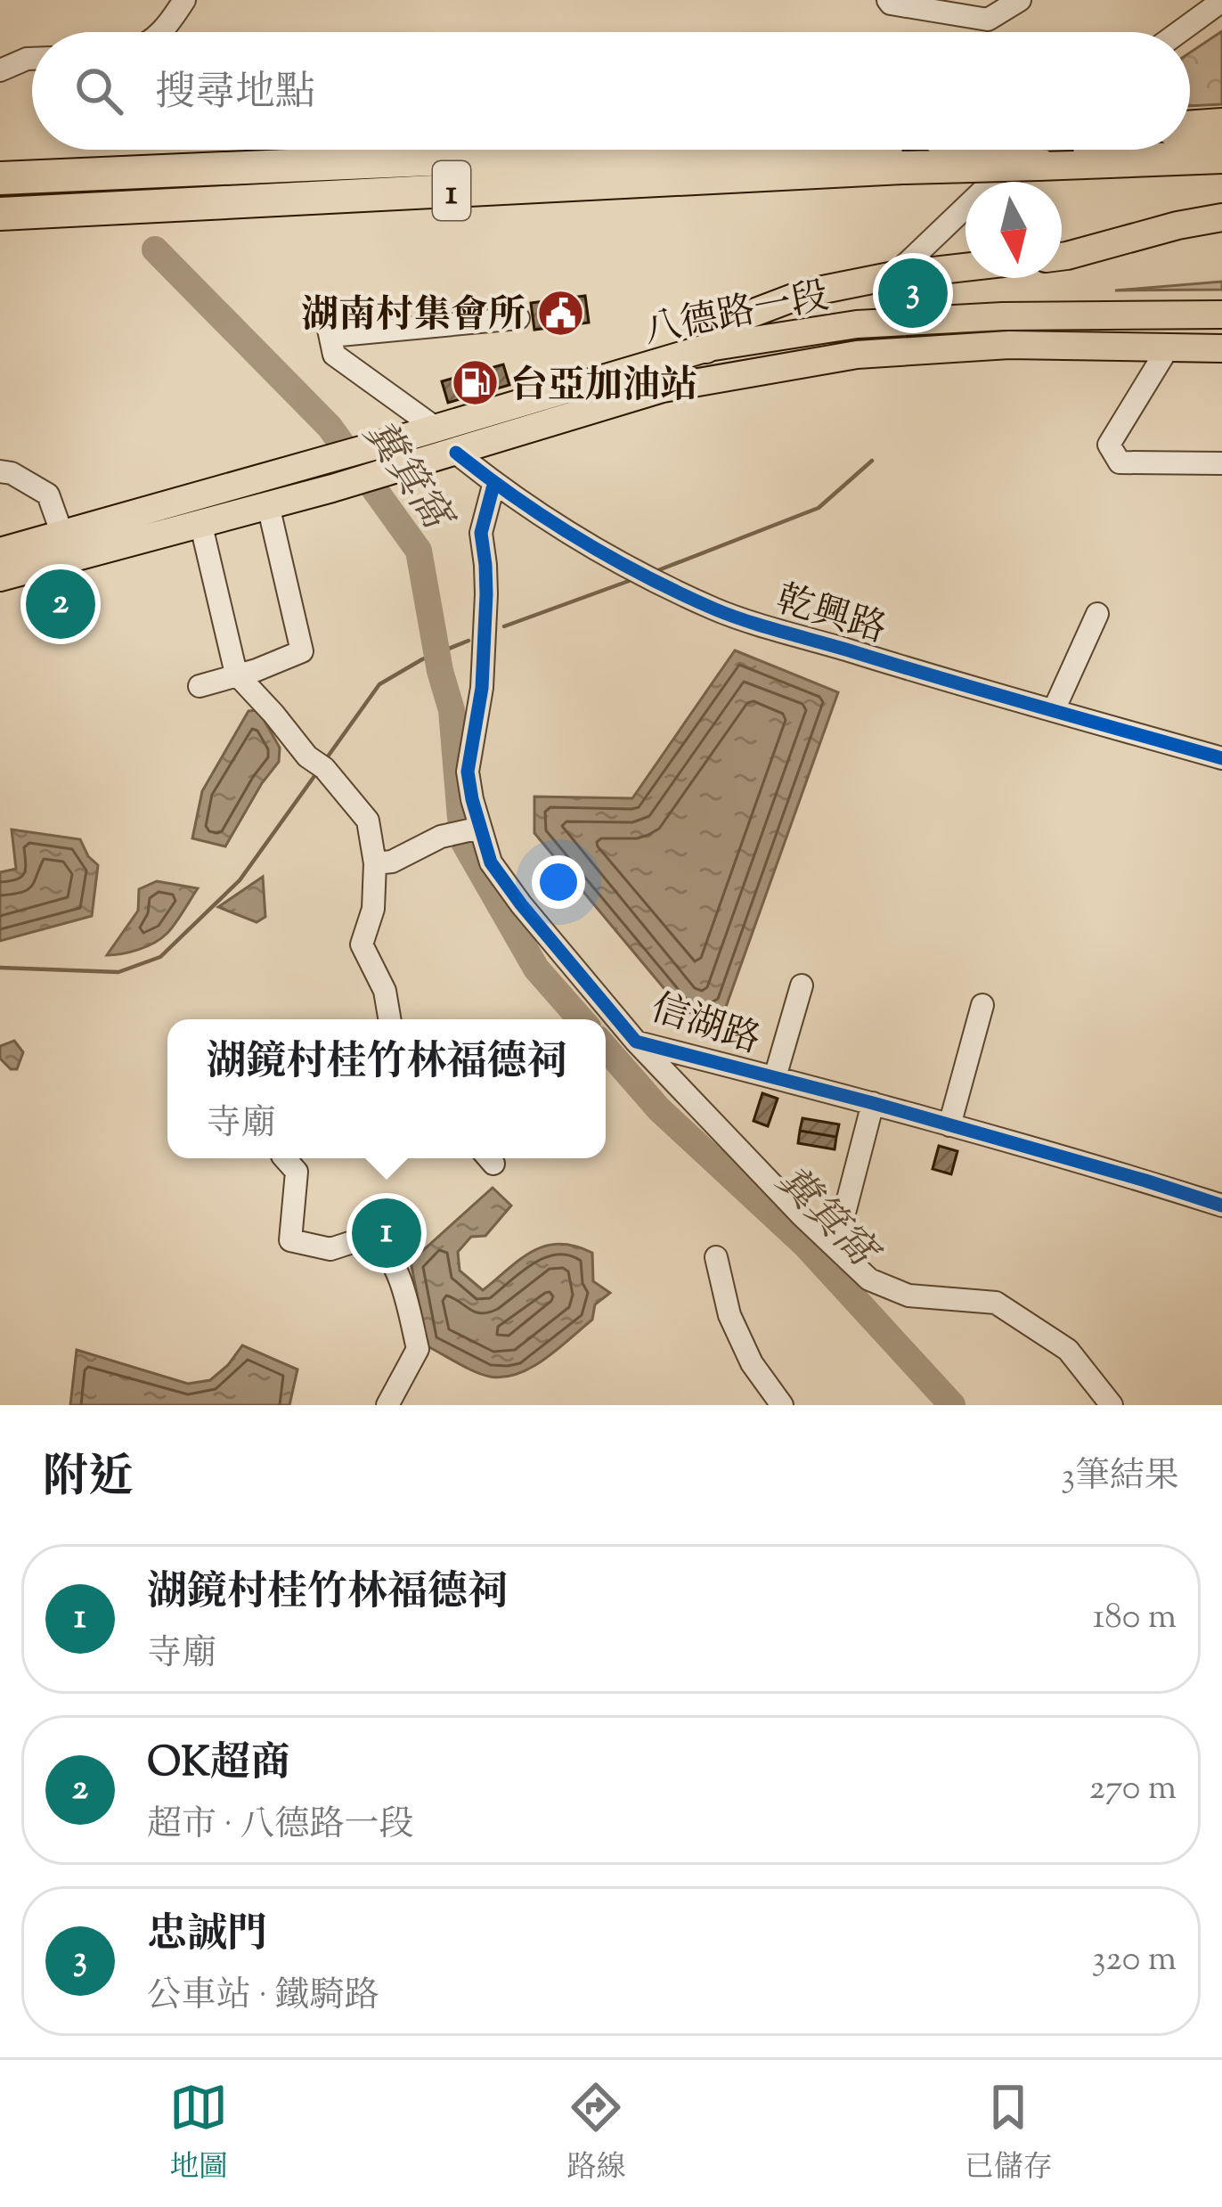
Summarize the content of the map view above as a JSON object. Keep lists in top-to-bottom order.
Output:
{
  "streets": {
    "highway": ["1"],
    "main road": ["八德路一段"],
    "street": ["乾興路", "信湖路"]
  },
  "crossings": [
    ["八德路一段", "乾興路"],
    ["乾興路", "信湖路"]
  ],
  "water": ["糞箕窩"],
  "places": {
    "public building": ["湖南村集會所"],
    "fuel station": ["台亞加油站"]
  },
  "north": "bottom",
  "page": {
    "search": "搜尋地點",
    "pins": ["3", "2", "1"],
    "popup": ["湖鏡村桂竹林福德祠", "寺廟"],
    "heading": ["附近", "3筆結果"],
    "list": [
      {
        "mark": "1",
        "name": "湖鏡村桂竹林福德祠",
        "note": "寺廟",
        "value": "180 m"
      },
      {
        "mark": "2",
        "name": "OK超商",
        "note": "超市 · 八德路一段",
        "value": "270 m"
      },
      {
        "mark": "3",
        "name": "忠誠門",
        "note": "公車站 · 鐵騎路",
        "value": "320 m"
      }
    ],
    "nav": ["地圖", "路線", "已儲存"]
  }
}
